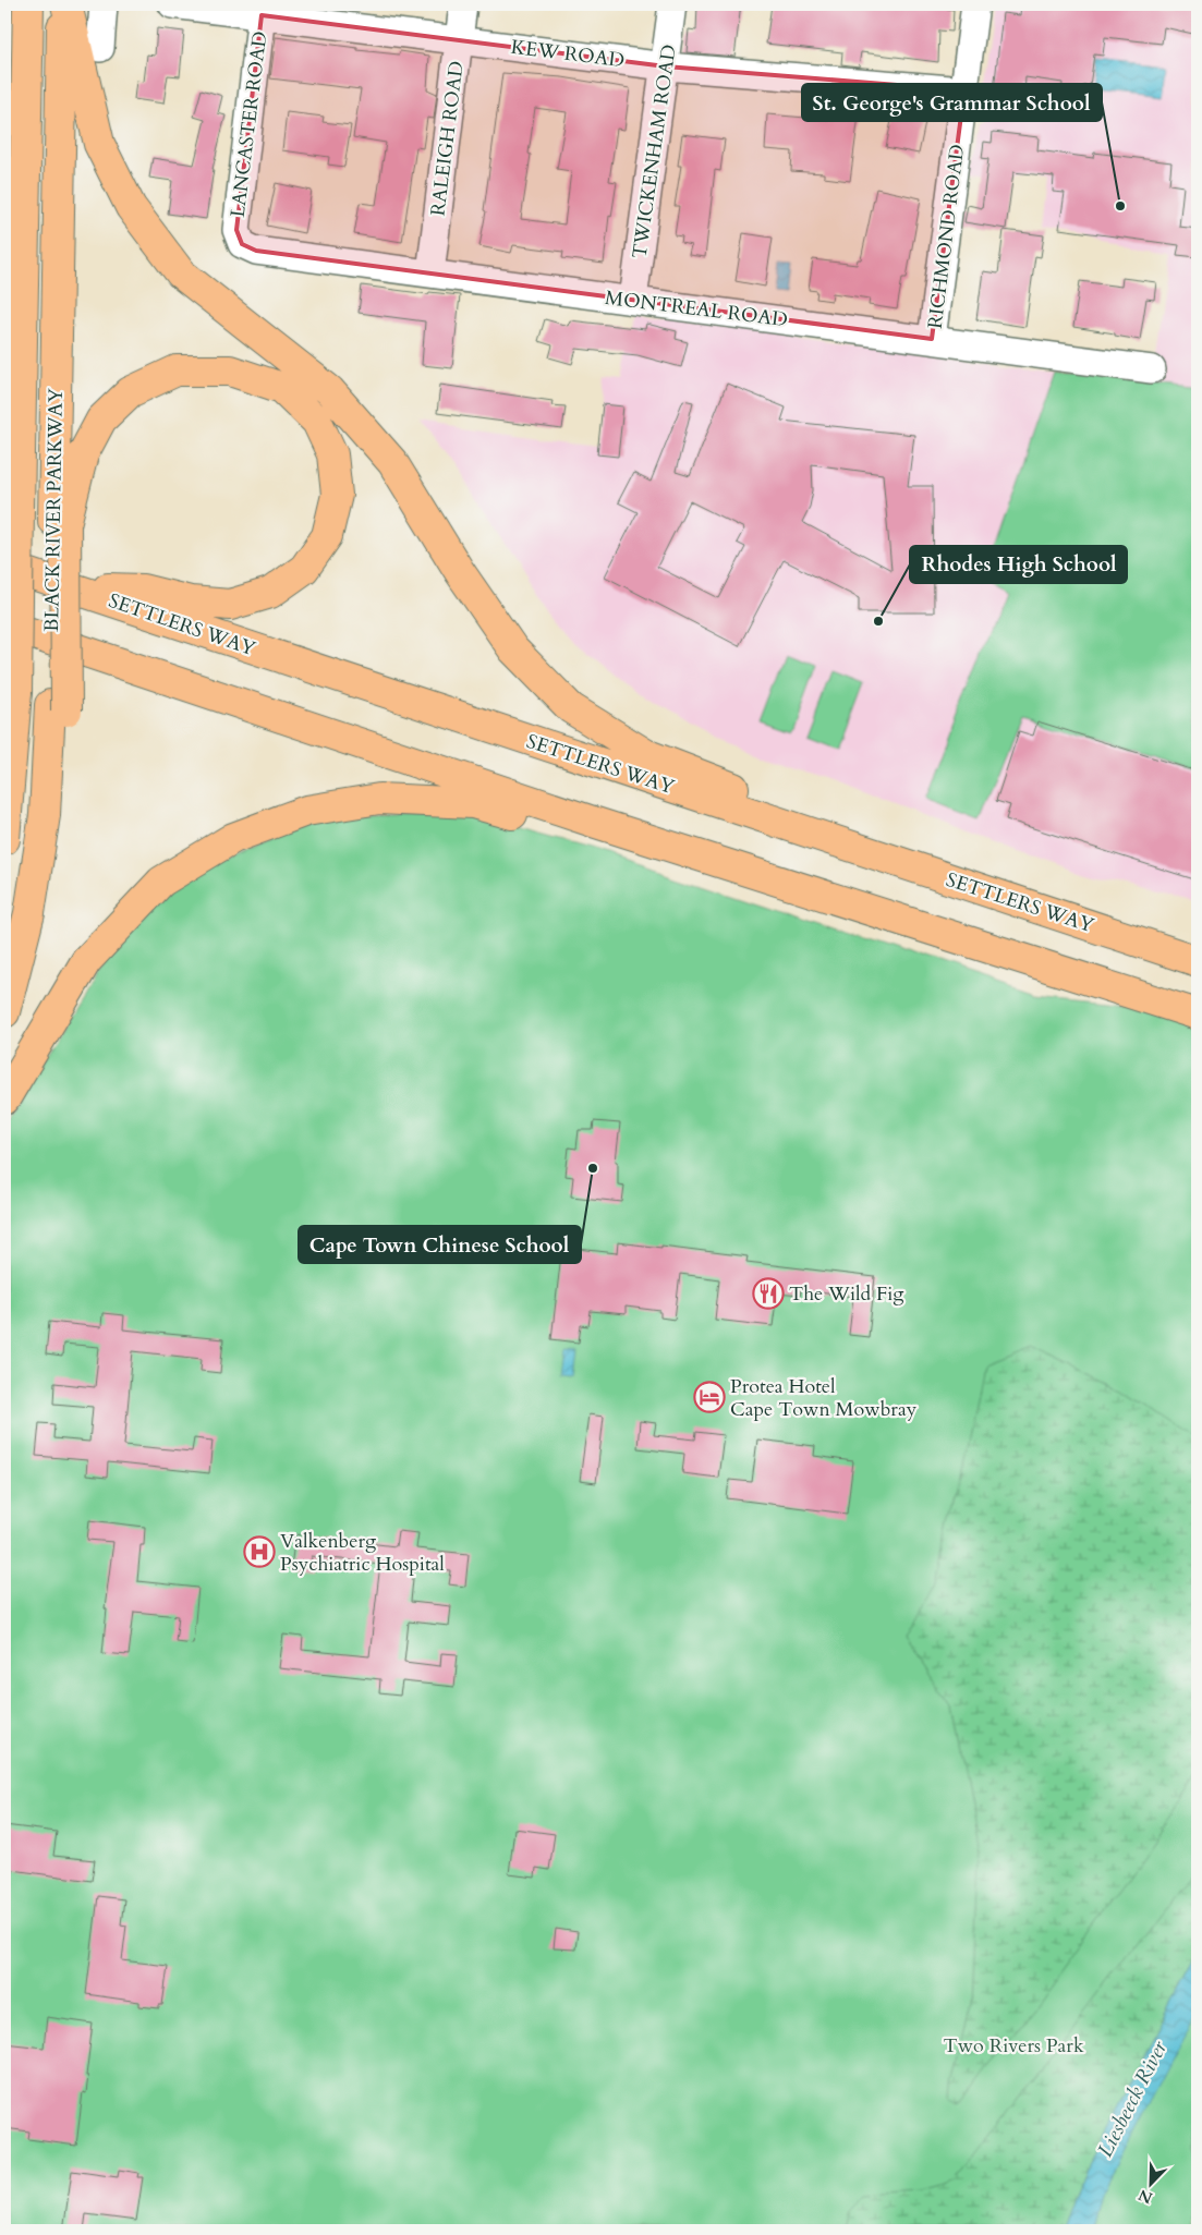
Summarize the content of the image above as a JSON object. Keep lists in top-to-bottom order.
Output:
{
  "streets": {
    "highway": ["BLACK RIVER PARKWAY", "SETTLERS WAY"],
    "street": [
      "KEW ROAD",
      "LANCASTER ROAD",
      "RALEIGH ROAD",
      "TWICKENHAM ROAD",
      "RICHMOND ROAD",
      "MONTREAL ROAD"
    ]
  },
  "crossings": [
    ["KEW ROAD", "LANCASTER ROAD"],
    ["KEW ROAD", "RALEIGH ROAD"],
    ["KEW ROAD", "TWICKENHAM ROAD"],
    ["KEW ROAD", "RICHMOND ROAD"],
    ["LANCASTER ROAD", "MONTREAL ROAD"],
    ["RALEIGH ROAD", "MONTREAL ROAD"],
    ["TWICKENHAM ROAD", "MONTREAL ROAD"],
    ["RICHMOND ROAD", "MONTREAL ROAD"]
  ],
  "water": ["Liesbeeck River"],
  "parks": ["Two Rivers Park"],
  "places": {
    "other": ["St. George's Grammar School", "Rhodes High School", "Cape Town Chinese School"],
    "restaurant": ["The Wild Fig"],
    "hotel": ["Protea Hotel Cape Town Mowbray"],
    "hospital": ["Valkenberg Psychiatric Hospital"]
  },
  "north": "bottom left"
}
